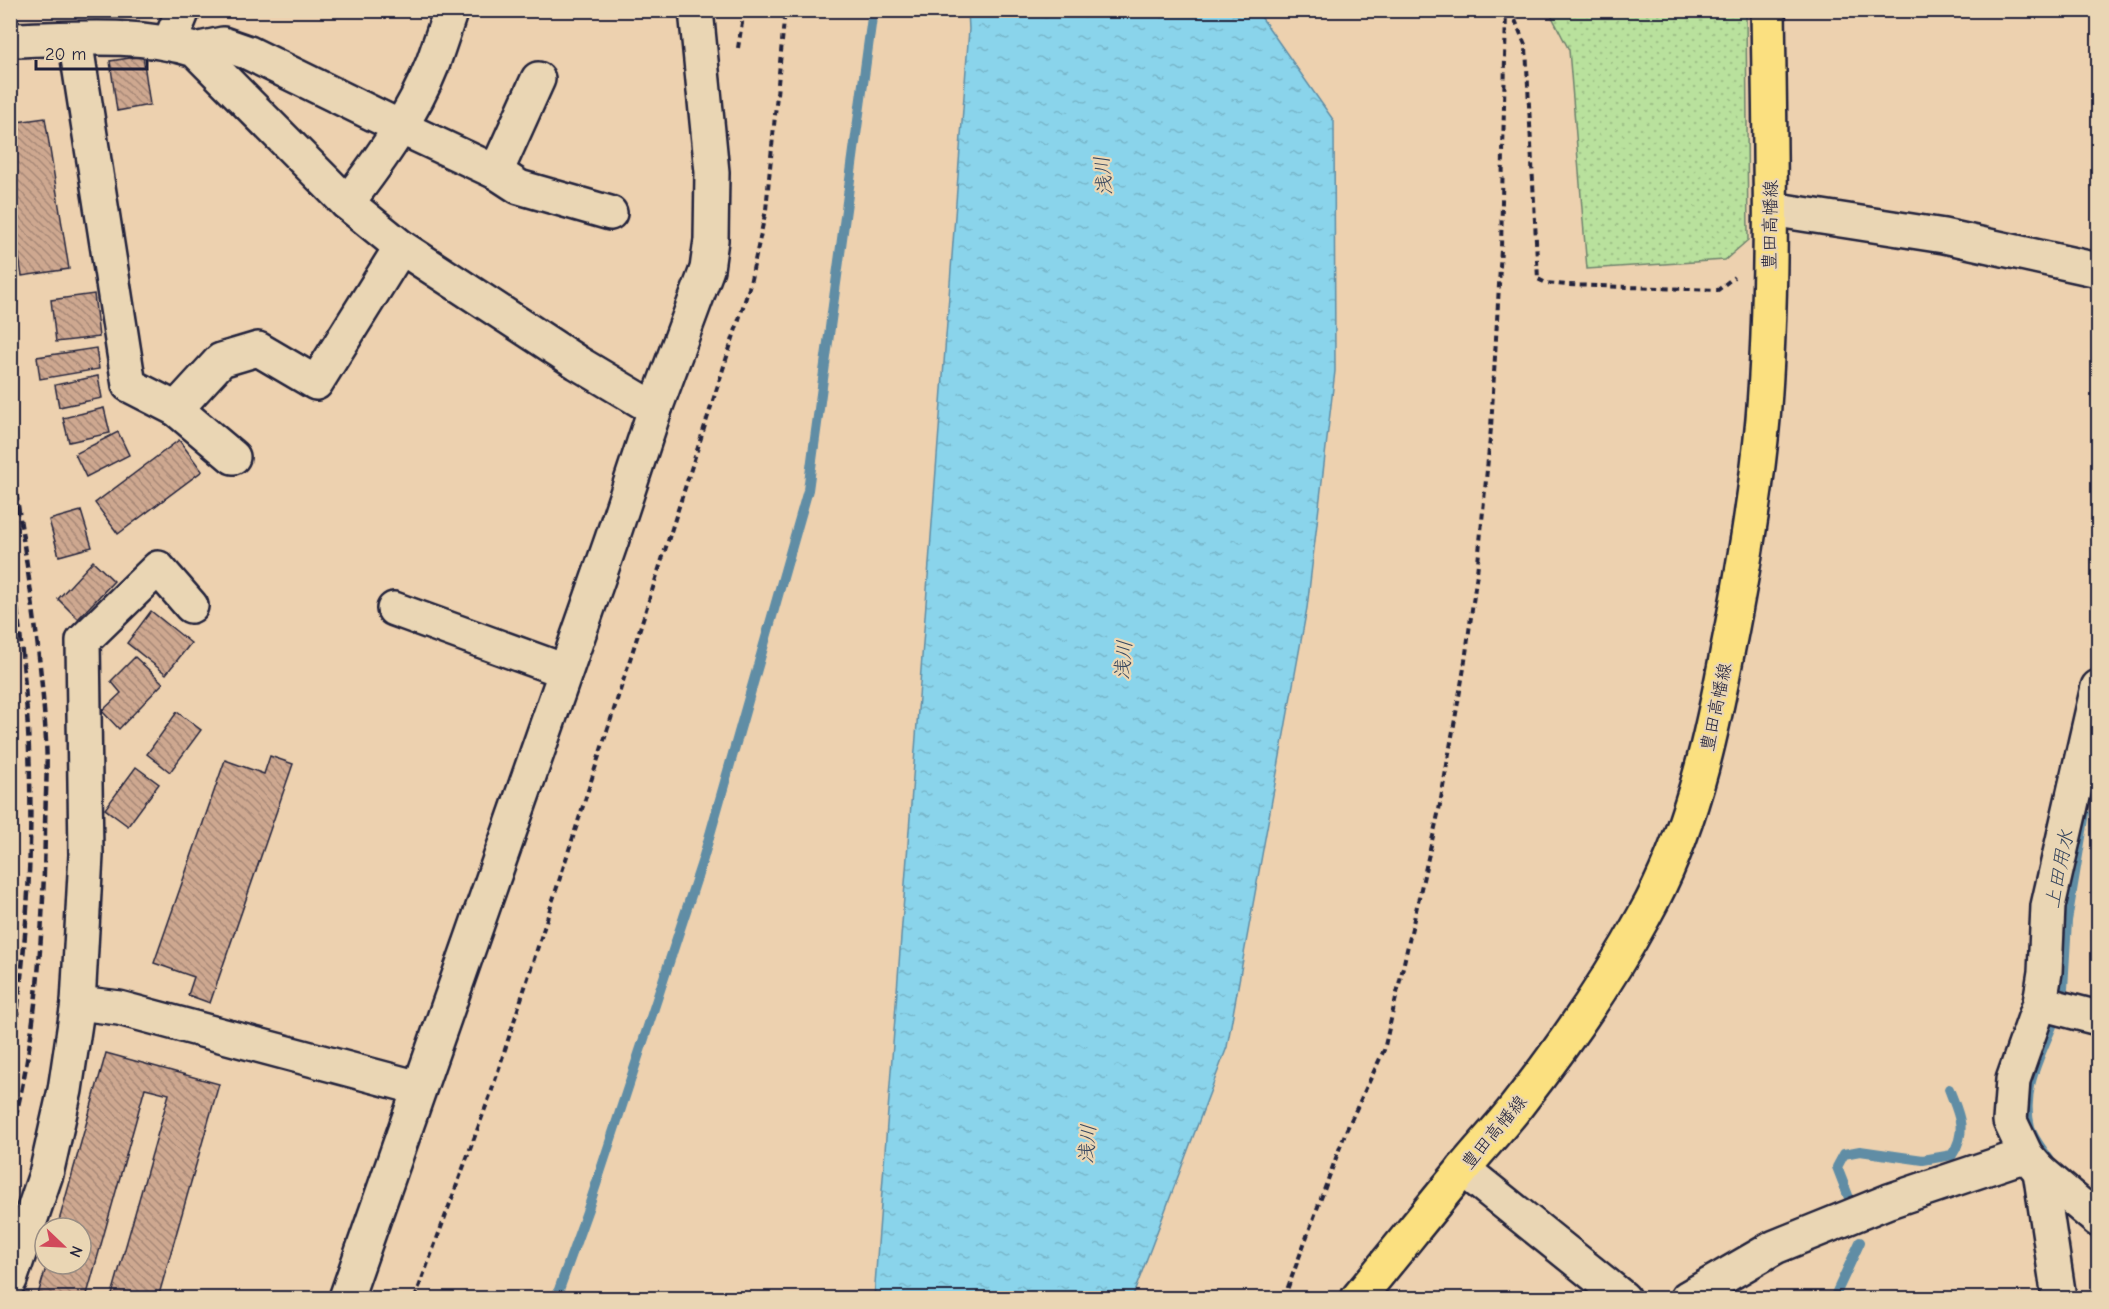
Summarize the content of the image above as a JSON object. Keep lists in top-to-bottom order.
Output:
{
  "streets": {
    "main road": ["豊田高幡線"]
  },
  "water": ["浅川", "上田用水"],
  "scale_bar": "20 m",
  "north": "bottom right"
}
